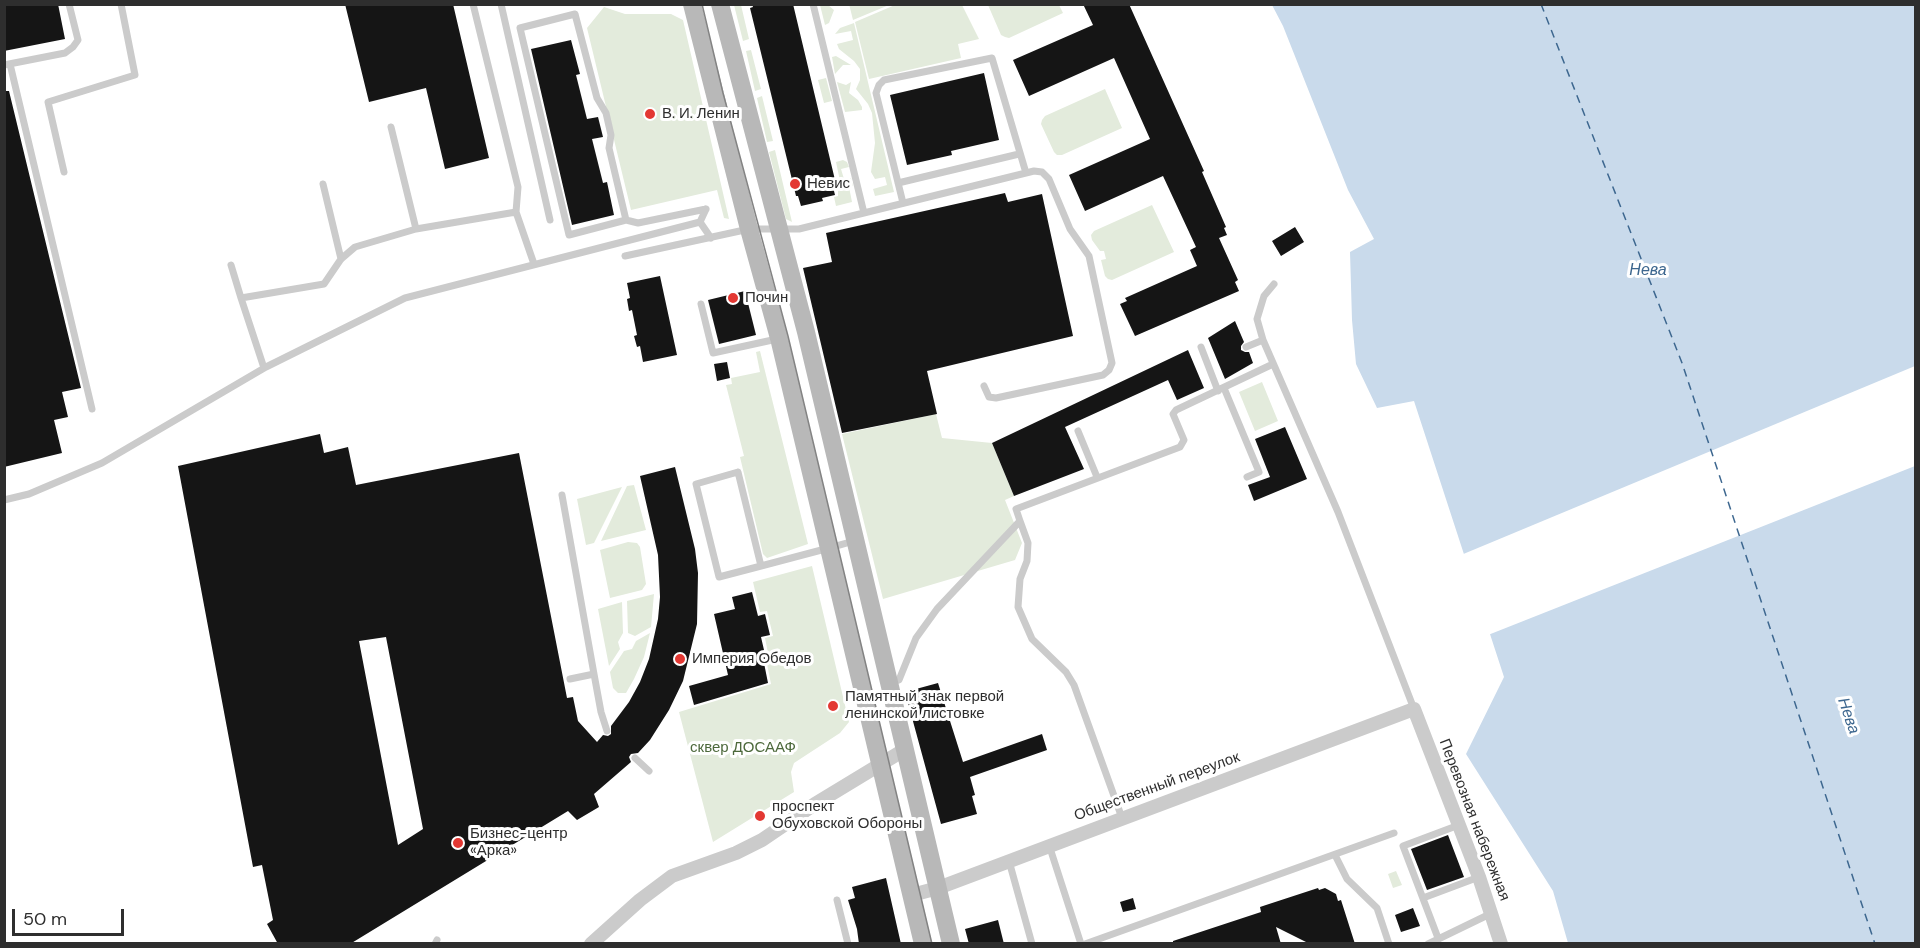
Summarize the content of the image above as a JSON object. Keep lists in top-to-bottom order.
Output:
{
  "streets": {
    "street": ["Общественный переулок", "Перевозная набережная"]
  },
  "crossings": [
    ["Общественный переулок", "Перевозная набережная"]
  ],
  "water": ["Нева"],
  "parks": ["сквер ДОСААФ"],
  "places": [
    "В. И. Ленин",
    "Невис",
    "Почин",
    "Империя Обедов",
    "Памятный знак первой ленинской листовке",
    "проспект Обуховской Обороны",
    "Бизнес-центр «Арка»"
  ],
  "scale_bar": "50 m"
}
